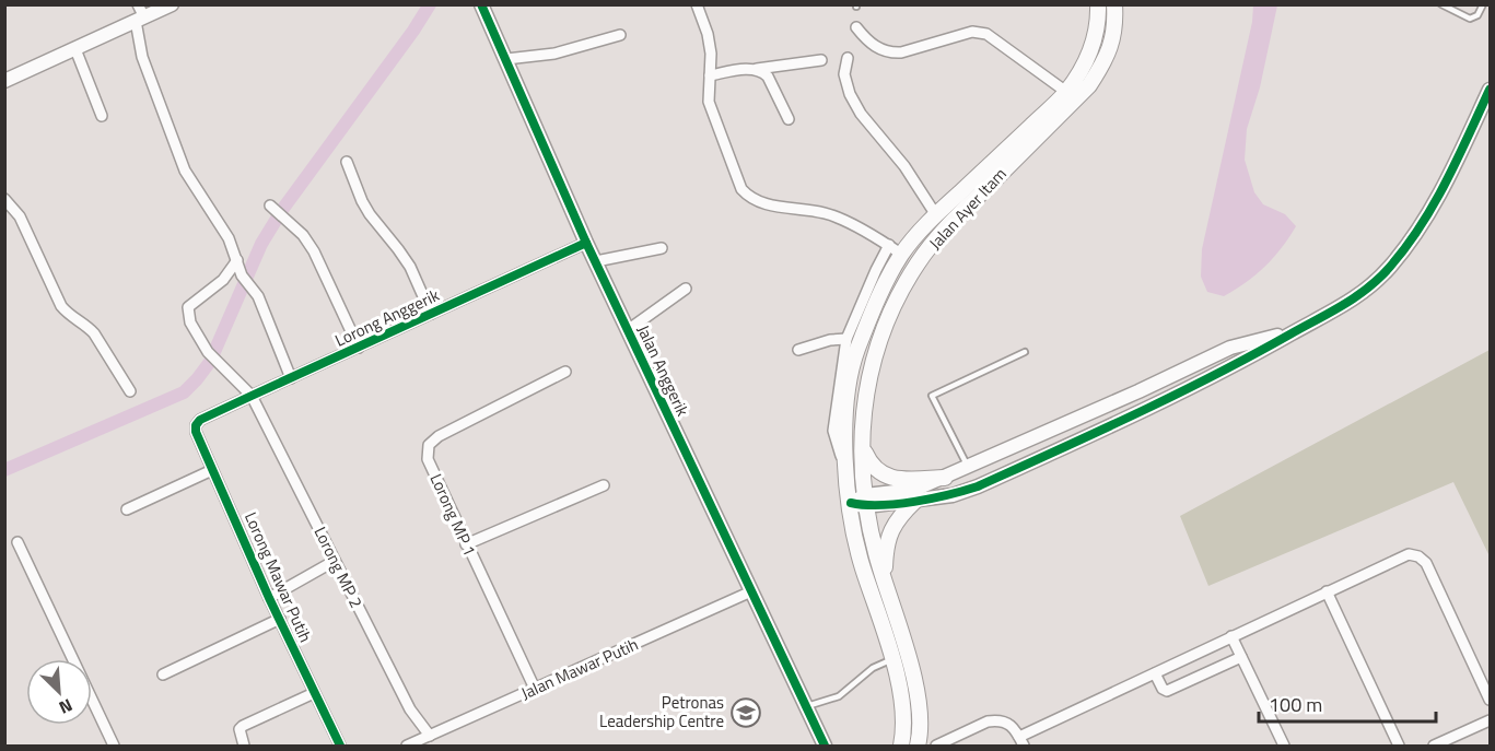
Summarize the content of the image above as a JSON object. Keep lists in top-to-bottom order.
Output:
{
  "streets": {
    "main road": ["Jalan Ayer Itam"],
    "street": [
      "Lorong Anggerik",
      "Jalan Anggerik",
      "Lorong MP 1",
      "Lorong MP 2",
      "Lorong Mawar Putih",
      "Jalan Mawar Putih"
    ]
  },
  "crossings": [
    ["Lorong Anggerik", "Jalan Anggerik"],
    ["Lorong Anggerik", "Lorong MP 2"],
    ["Lorong Anggerik", "Lorong Mawar Putih"],
    ["Jalan Anggerik", "Jalan Mawar Putih"],
    ["Lorong MP 1", "Jalan Mawar Putih"],
    ["Lorong MP 2", "Jalan Mawar Putih"]
  ],
  "places": {
    "school or university": ["Petronas Leadership Centre"]
  },
  "scale_bar": "100 m",
  "north": "bottom right"
}
